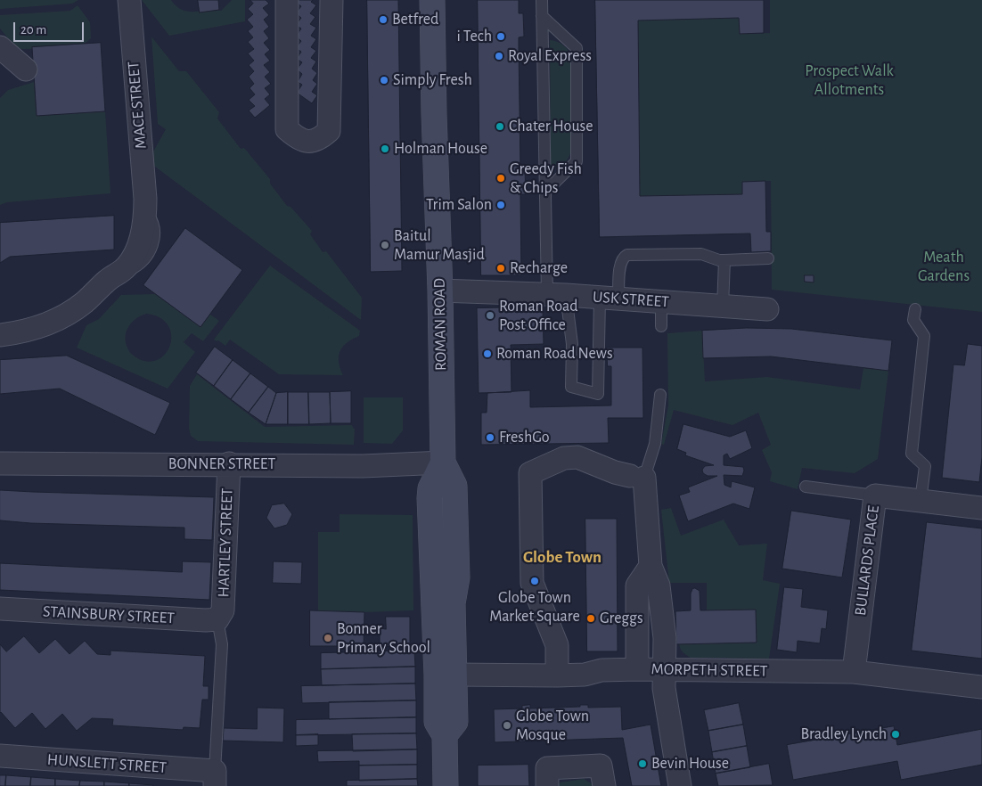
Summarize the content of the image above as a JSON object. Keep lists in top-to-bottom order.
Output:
{
  "streets": {
    "main road": ["ROMAN ROAD"],
    "street": [
      "MACE STREET",
      "USK STREET",
      "BONNER STREET",
      "HARTLEY STREET",
      "BULLARDS PLACE",
      "STAINSBURY STREET",
      "MORPETH STREET",
      "HUNSLETT STREET"
    ]
  },
  "crossings": [
    ["USK STREET", "ROMAN ROAD"],
    ["ROMAN ROAD", "BONNER STREET"],
    ["ROMAN ROAD", "MORPETH STREET"],
    ["BONNER STREET", "HARTLEY STREET"],
    ["HARTLEY STREET", "STAINSBURY STREET"],
    ["BULLARDS PLACE", "MORPETH STREET"]
  ],
  "districts": ["Globe Town"],
  "parks": ["Prospect Walk Allotments", "Meath Gardens"],
  "places": [
    "Betfred",
    "i Tech",
    "Royal Express",
    "Simply Fresh",
    "Chater House",
    "Holman House",
    "Greedy Fish & Chips",
    "Trim Salon",
    "Baitul Mamur Masjid",
    "Recharge",
    "Roman Road Post Office",
    "Roman Road News",
    "FreshGo",
    "Globe Town Market Square",
    "Greggs",
    "Bonner Primary School",
    "Globe Town Mosque",
    "Bradley Lynch",
    "Bevin House"
  ],
  "scale_bar": "20 m"
}
